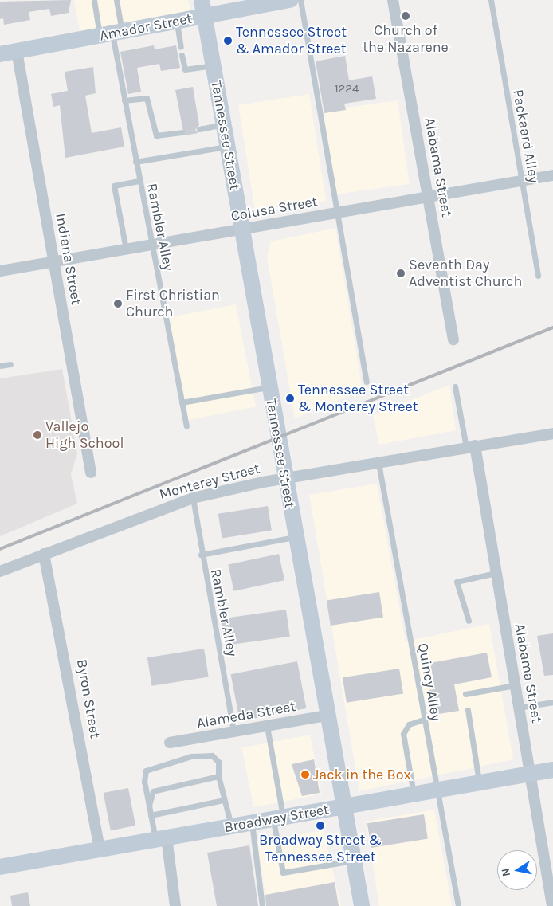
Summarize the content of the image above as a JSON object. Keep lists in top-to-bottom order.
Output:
{
  "streets": {
    "main road": ["Amador Street", "Tennessee Street", "Broadway Street"],
    "street": [
      "Alabama Street",
      "Colusa Street",
      "Indiana Street",
      "Monterey Street",
      "Byron Street",
      "Alameda Street"
    ],
    "lane": ["Packaard Alley", "Rambler Alley", "Quincy Alley"]
  },
  "crossings": [
    ["Amador Street", "Tennessee Street"],
    ["Amador Street", "Rambler Alley"],
    ["Amador Street", "Indiana Street"],
    ["Tennessee Street", "Colusa Street"],
    ["Tennessee Street", "Monterey Street"],
    ["Tennessee Street", "Alameda Street"],
    ["Tennessee Street", "Broadway Street"],
    ["Packaard Alley", "Colusa Street"],
    ["Alabama Street", "Colusa Street"],
    ["Alabama Street", "Monterey Street"],
    ["Alabama Street", "Broadway Street"],
    ["Colusa Street", "Rambler Alley"],
    ["Colusa Street", "Indiana Street"],
    ["Rambler Alley", "Monterey Street"],
    ["Rambler Alley", "Alameda Street"],
    ["Monterey Street", "Quincy Alley"],
    ["Monterey Street", "Byron Street"],
    ["Quincy Alley", "Broadway Street"],
    ["Byron Street", "Broadway Street"]
  ],
  "places": [
    "Church of the Nazarene",
    "Tennessee Street & Amador Street",
    "Seventh Day Adventist Church",
    "First Christian Church",
    "Tennessee Street & Monterey Street",
    "Vallejo High School",
    "Jack in the Box",
    "Broadway Street & Tennessee Street"
  ],
  "house_numbers": ["1224"],
  "north": "left"
}
